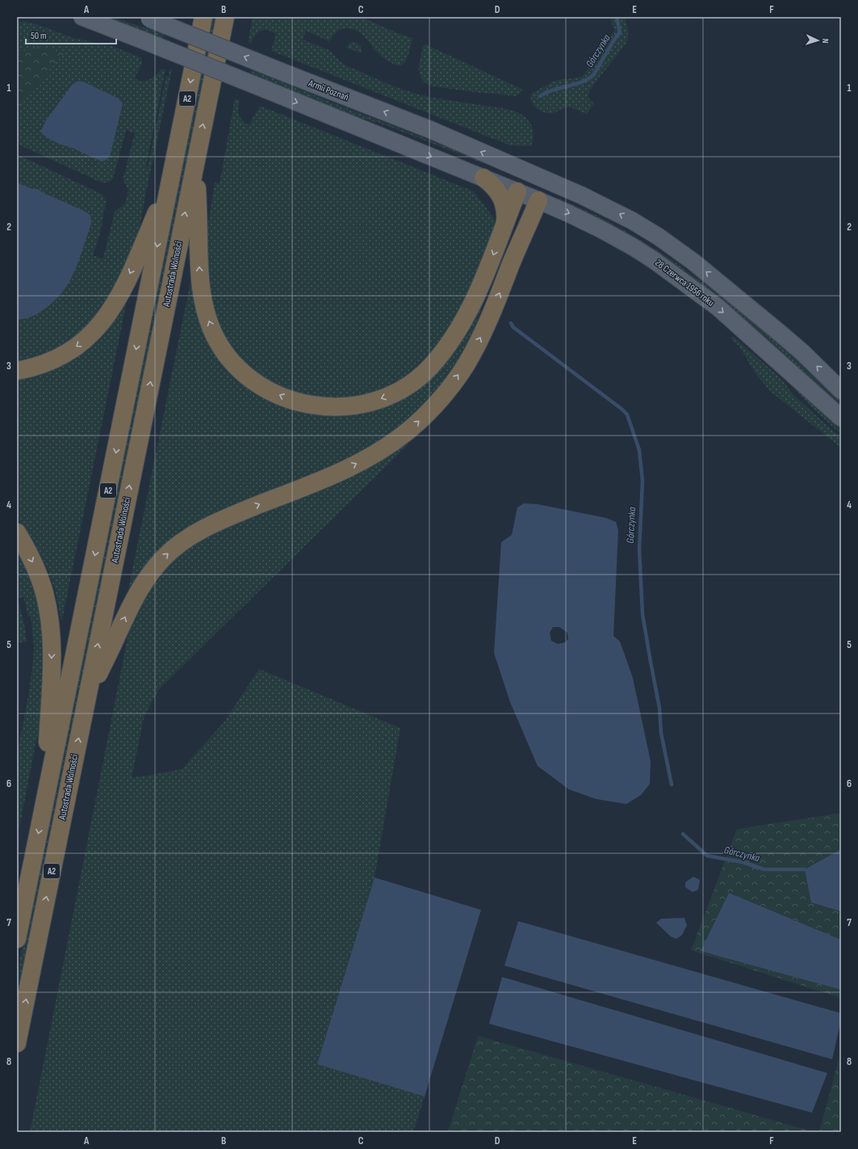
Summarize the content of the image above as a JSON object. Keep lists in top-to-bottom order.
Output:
{
  "streets": {
    "highway": ["A2", "Autostrada Wolności"],
    "main road": ["Armii Poznań", "28 Czerwca 1956 roku"]
  },
  "water": ["Górczynka"],
  "scale_bar": "50 m",
  "north": "right",
  "grid": {
    "columns": [
      "A",
      "B",
      "C",
      "D",
      "E",
      "F"
    ],
    "rows": [
      "1",
      "2",
      "3",
      "4",
      "5",
      "6",
      "7",
      "8"
    ]
  }
}
